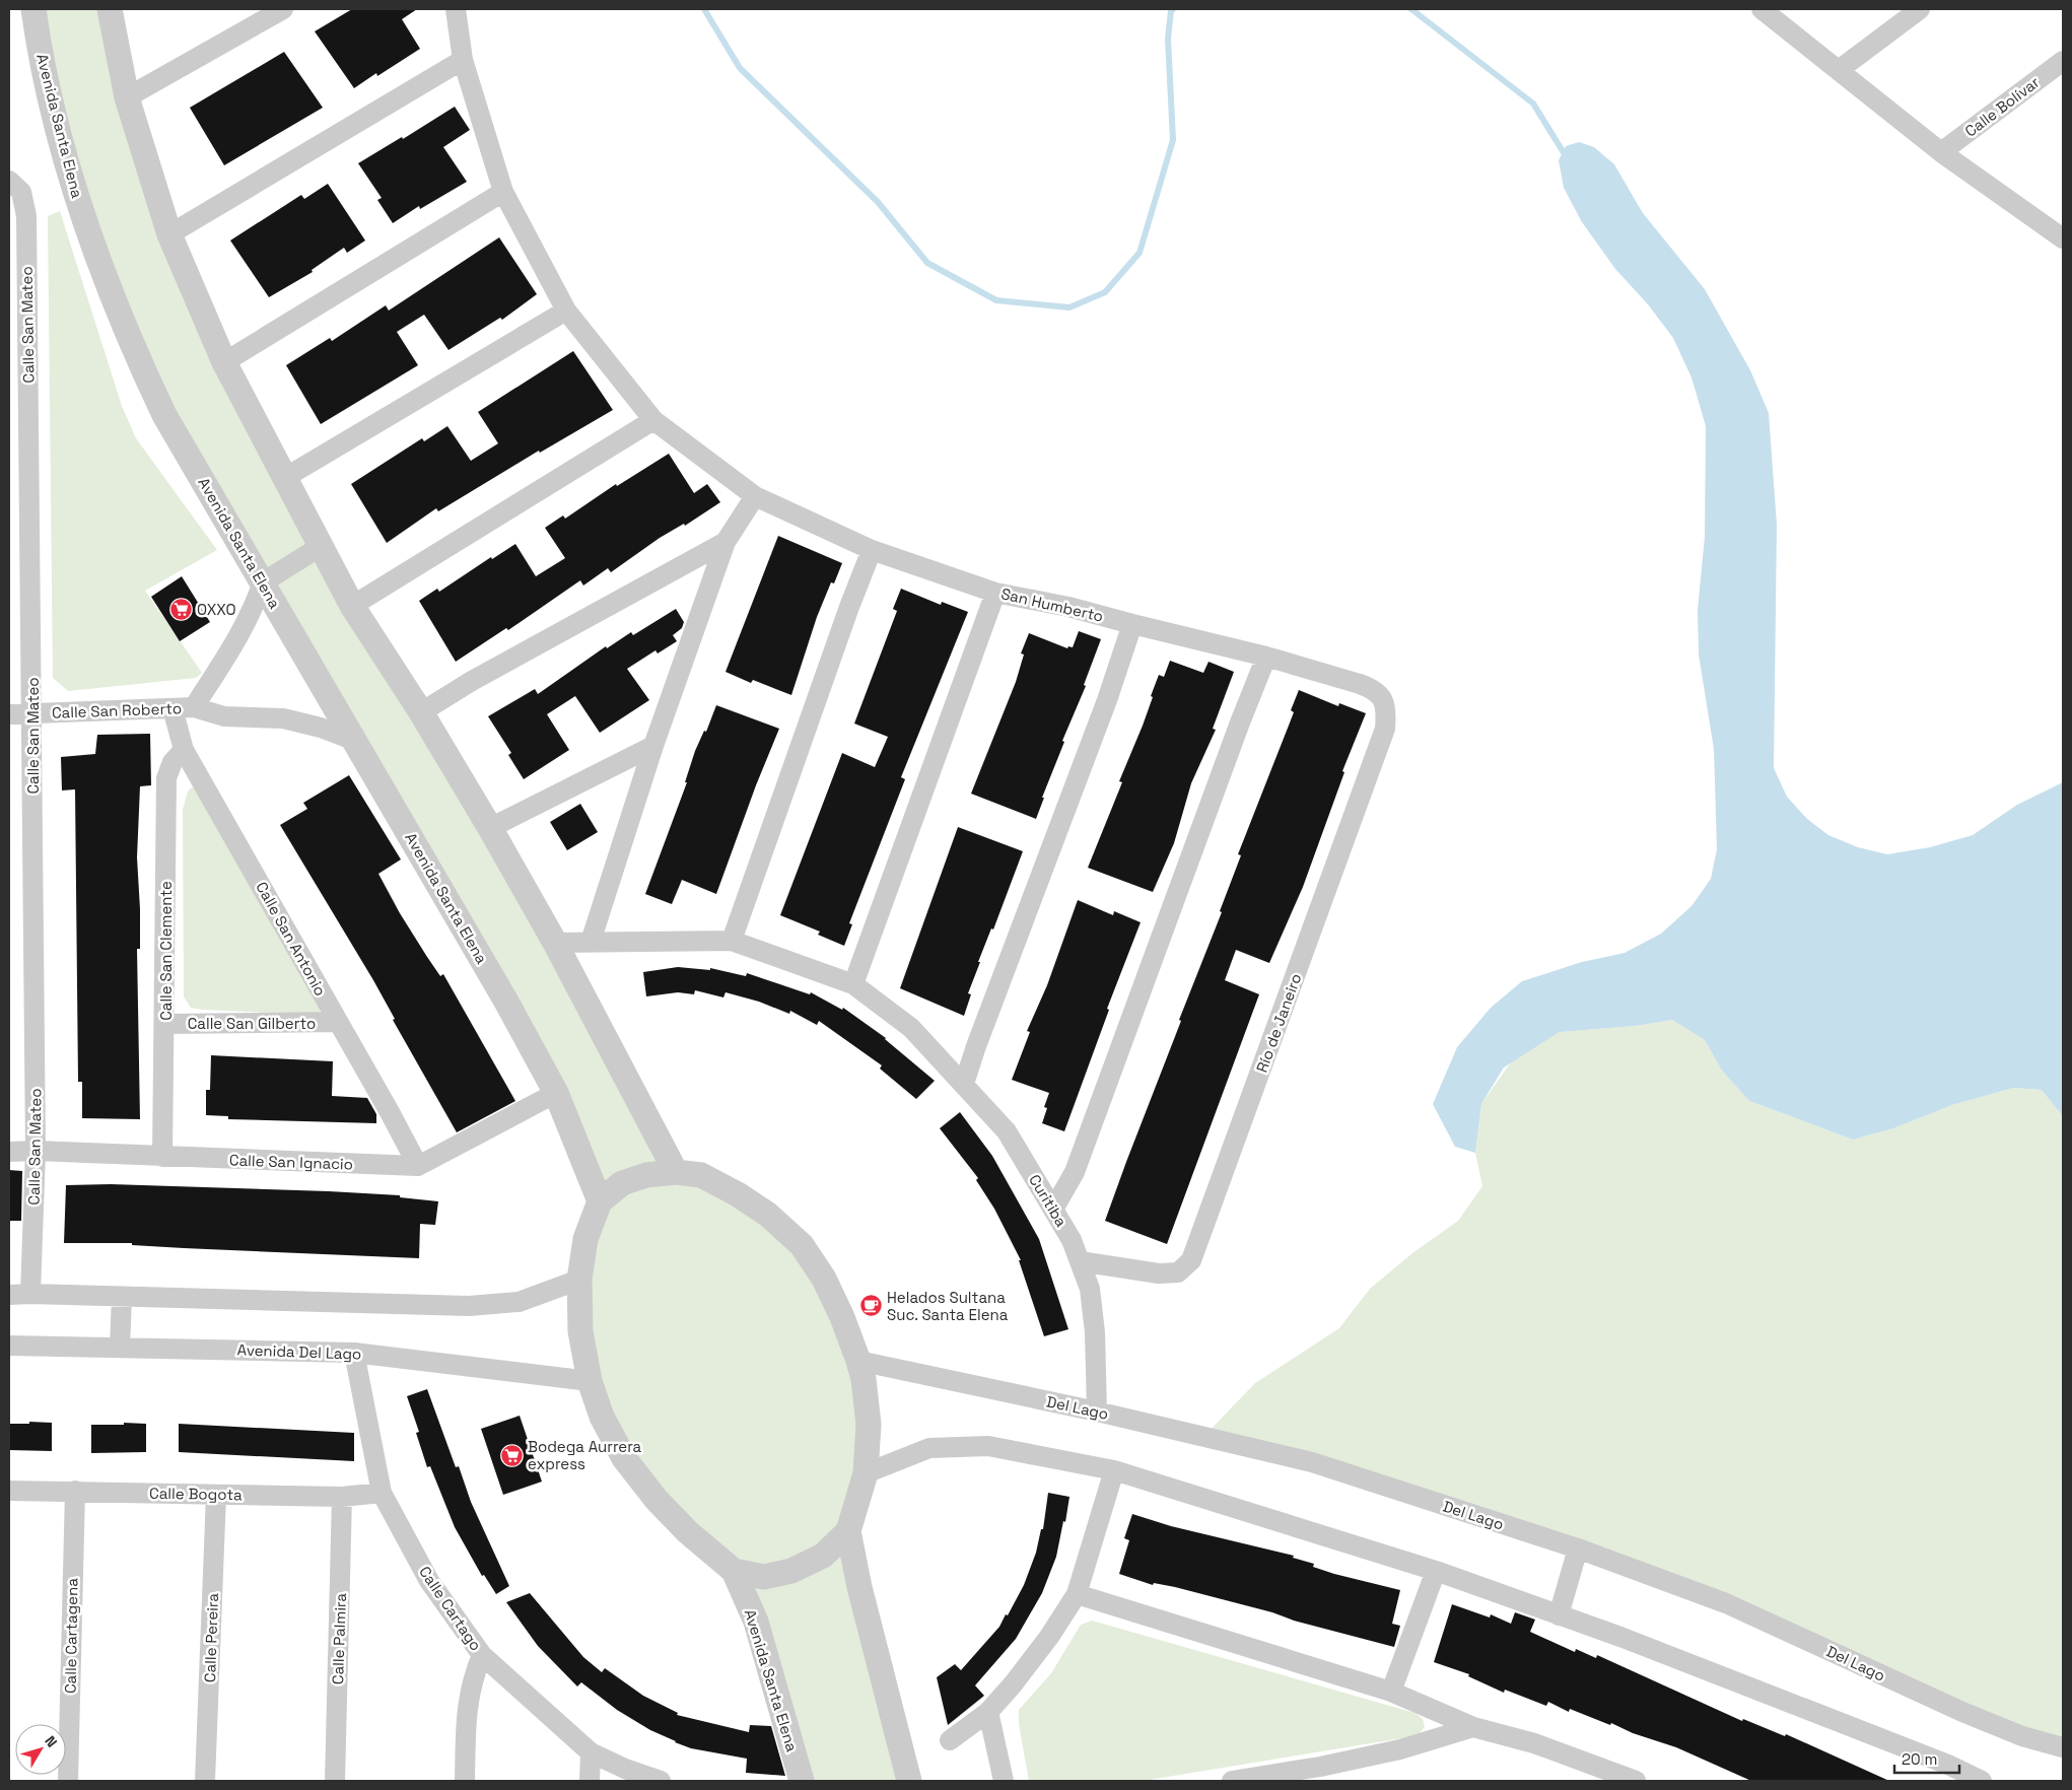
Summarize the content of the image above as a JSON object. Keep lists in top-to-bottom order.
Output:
{
  "streets": {
    "street": [
      "Calle Bolívar",
      "Avenida Santa Elena",
      "Calle San Mateo",
      "San Humberto",
      "Calle San Roberto",
      "Calle San Antonio",
      "Calle San Clemente",
      "Calle San Gilberto",
      "Río de Janeiro",
      "Calle San Ignacio",
      "Curitiba",
      "Avenida Del Lago",
      "Del Lago",
      "Calle Bogota",
      "Calle Cartago",
      "Calle Cartagena",
      "Calle Pereira",
      "Calle Palmira"
    ]
  },
  "crossings": [
    ["Avenida Santa Elena", "Calle San Roberto"],
    ["Avenida Santa Elena", "Calle San Ignacio"],
    ["Avenida Santa Elena", "Avenida Del Lago"],
    ["Calle San Mateo", "Calle San Roberto"],
    ["Calle San Mateo", "Calle San Ignacio"],
    ["San Humberto", "Río de Janeiro"],
    ["Calle San Roberto", "Calle San Antonio"],
    ["Calle San Antonio", "Calle San Clemente"],
    ["Calle San Antonio", "Calle San Gilberto"],
    ["Calle San Antonio", "Calle San Ignacio"],
    ["Calle San Clemente", "Calle San Gilberto"],
    ["Calle San Clemente", "Calle San Ignacio"],
    ["Río de Janeiro", "Curitiba"],
    ["Curitiba", "Del Lago"],
    ["Avenida Del Lago", "Calle Cartago"],
    ["Calle Bogota", "Calle Cartago"],
    ["Calle Bogota", "Calle Cartagena"],
    ["Calle Bogota", "Calle Pereira"],
    ["Calle Bogota", "Calle Palmira"]
  ],
  "places": {
    "supermarket": ["OXXO", "Bodega Aurrera express"],
    "cafe": ["Helados Sultana Suc. Santa Elena"]
  },
  "scale_bar": "20 m",
  "north": "top right"
}
